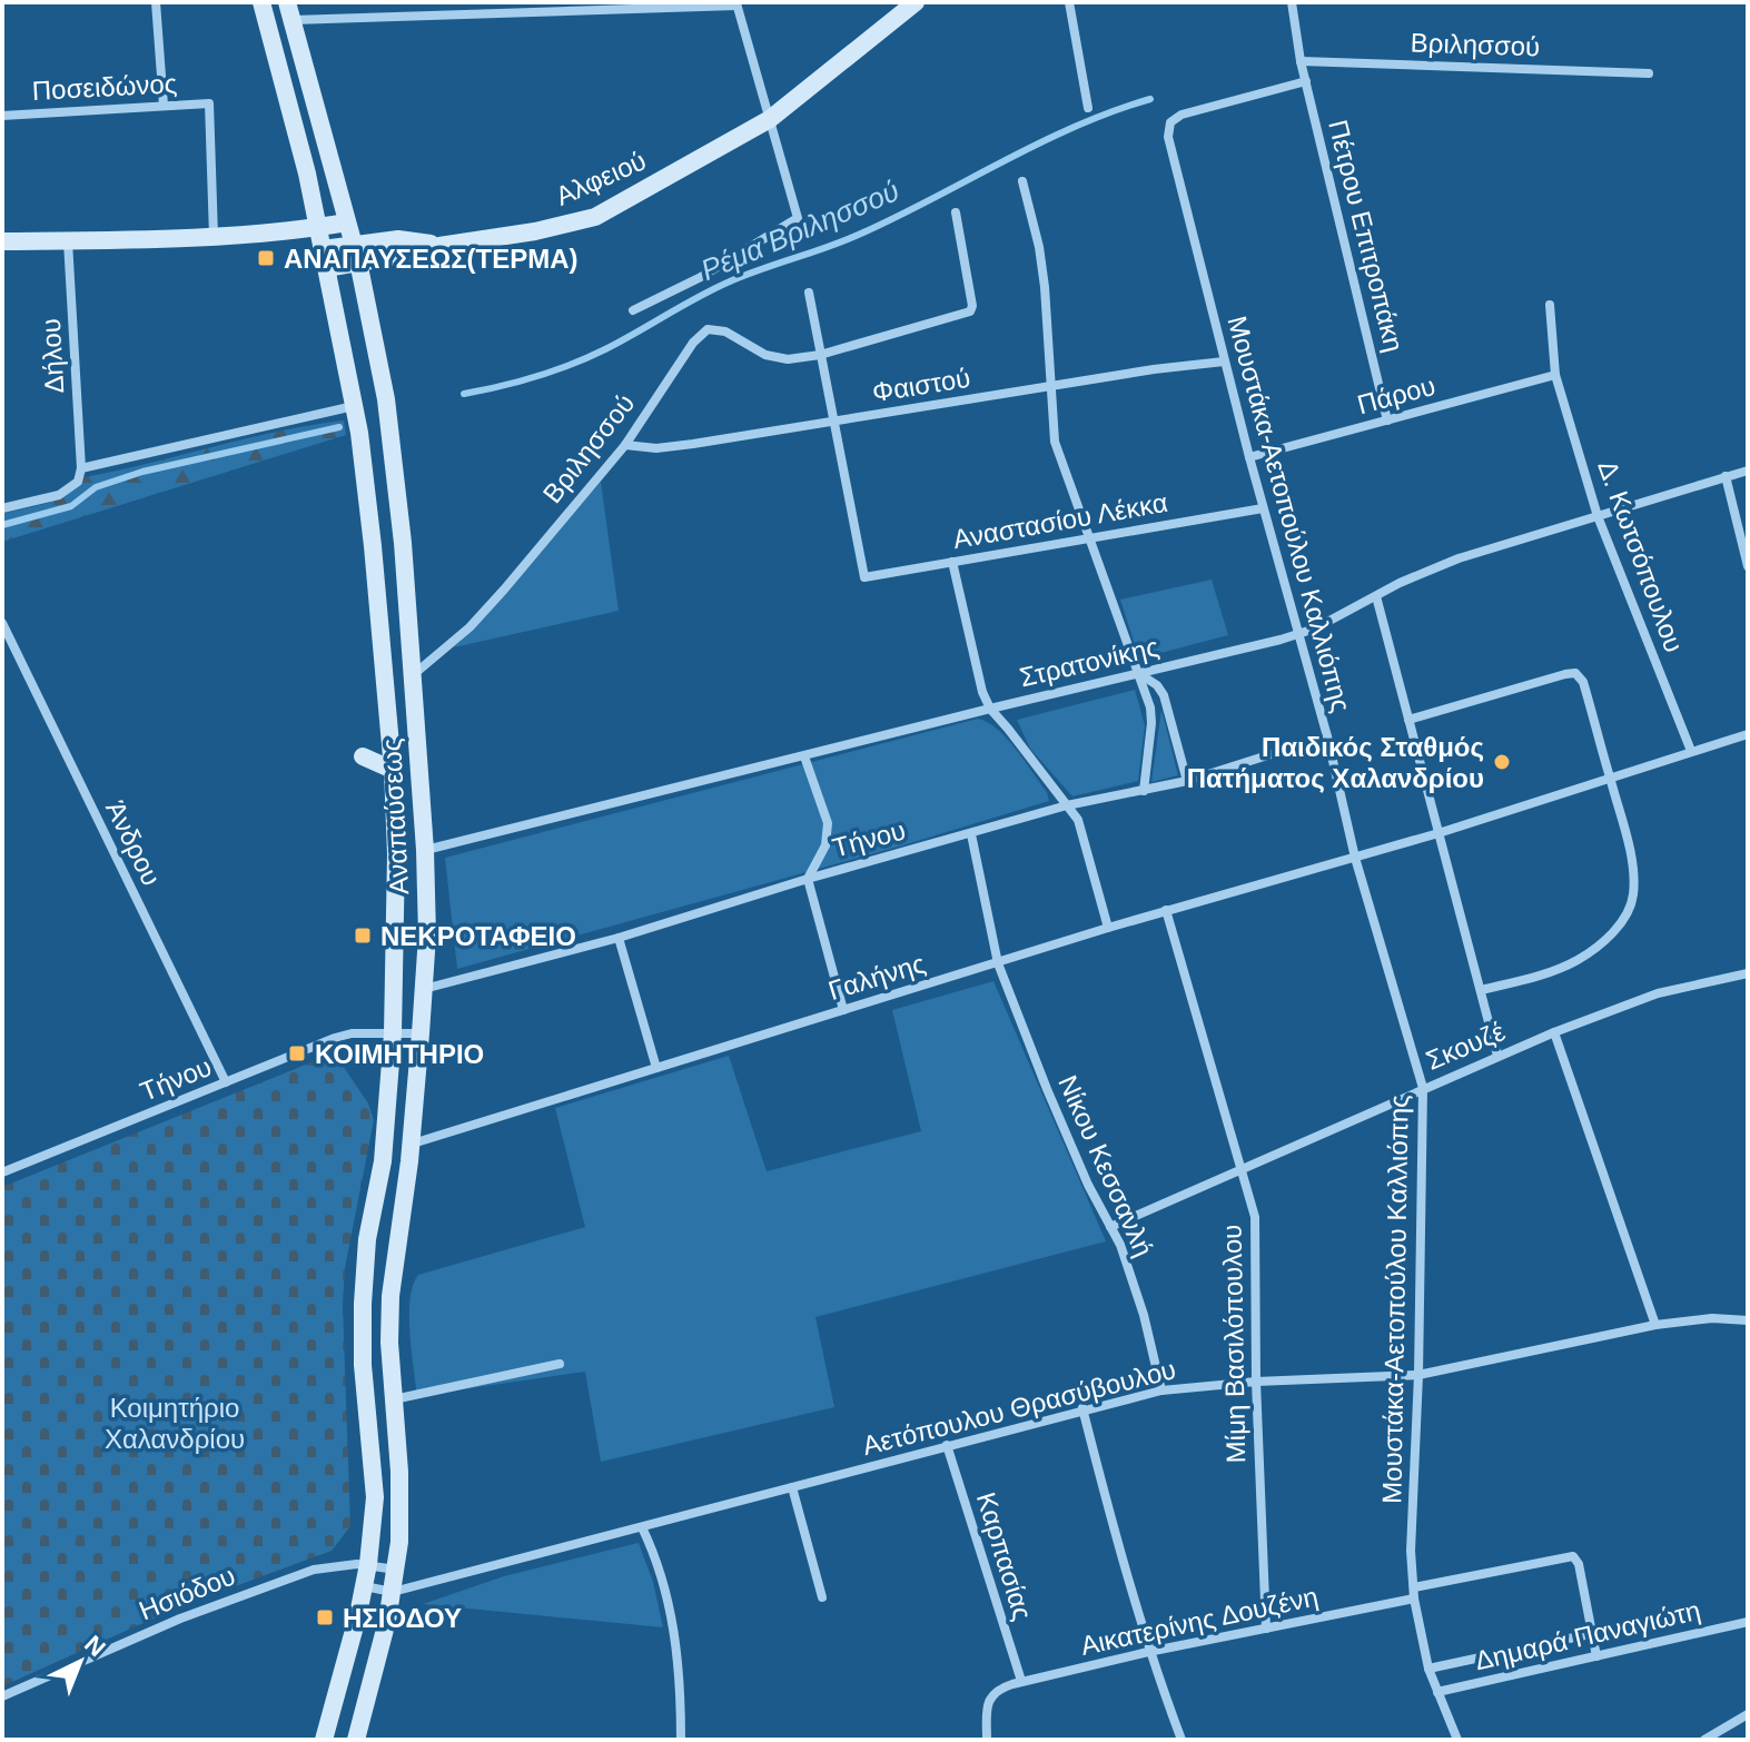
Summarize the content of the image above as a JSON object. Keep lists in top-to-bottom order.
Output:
{
  "streets": {
    "main road": ["Αλφειού", "Αναπαύσεως"],
    "street": [
      "Βριλησσού",
      "Ποσειδώνος",
      "Πέτρου Επιτροπάκη",
      "Δήλου",
      "Φαιστού",
      "Πάρου",
      "Μουστάκα-Αετοπούλου Καλλιόπης",
      "Αναστασίου Λέκκα",
      "Δ. Κωτσόπουλου",
      "Στρατονίκης",
      "Τήνου",
      "Άνδρου",
      "Γαλήνης",
      "Σκουζέ",
      "Νίκου Κεσσανλή",
      "Μίμη Βασιλόπουλου",
      "Αετόπουλου Θρασύβουλου",
      "Καρπασίας",
      "Ησιόδου",
      "Αικατερίνης Δουζένη",
      "Δημαρά Παναγιώτη"
    ]
  },
  "crossings": [
    ["Βριλησσού", "Πέτρου Επιτροπάκη"],
    ["Βριλησσού", "Φαιστού"],
    ["Βριλησσού", "Αναπαύσεως"],
    ["Αλφειού", "Αναπαύσεως"],
    ["Πέτρου Επιτροπάκη", "Πάρου"],
    ["Πέτρου Επιτροπάκη", "Μουστάκα-Αετοπούλου Καλλιόπης"],
    ["Φαιστού", "Μουστάκα-Αετοπούλου Καλλιόπης"],
    ["Φαιστού", "Αναστασίου Λέκκα"],
    ["Πάρου", "Μουστάκα-Αετοπούλου Καλλιόπης"],
    ["Πάρου", "Δ. Κωτσόπουλου"],
    ["Μουστάκα-Αετοπούλου Καλλιόπης", "Αναστασίου Λέκκα"],
    ["Μουστάκα-Αετοπούλου Καλλιόπης", "Στρατονίκης"],
    ["Μουστάκα-Αετοπούλου Καλλιόπης", "Τήνου"],
    ["Μουστάκα-Αετοπούλου Καλλιόπης", "Γαλήνης"],
    ["Μουστάκα-Αετοπούλου Καλλιόπης", "Σκουζέ"],
    ["Μουστάκα-Αετοπούλου Καλλιόπης", "Αετόπουλου Θρασύβουλου"],
    ["Μουστάκα-Αετοπούλου Καλλιόπης", "Αικατερίνης Δουζένη"],
    ["Μουστάκα-Αετοπούλου Καλλιόπης", "Δημαρά Παναγιώτη"],
    ["Δ. Κωτσόπουλου", "Στρατονίκης"],
    ["Δ. Κωτσόπουλου", "Γαλήνης"],
    ["Στρατονίκης", "Αναπαύσεως"],
    ["Αναπαύσεως", "Τήνου"],
    ["Αναπαύσεως", "Γαλήνης"],
    ["Αναπαύσεως", "Αετόπουλου Θρασύβουλου"],
    ["Αναπαύσεως", "Ησιόδου"],
    ["Τήνου", "Άνδρου"],
    ["Τήνου", "Νίκου Κεσσανλή"],
    ["Γαλήνης", "Νίκου Κεσσανλή"],
    ["Γαλήνης", "Μίμη Βασιλόπουλου"],
    ["Σκουζέ", "Νίκου Κεσσανλή"],
    ["Σκουζέ", "Μίμη Βασιλόπουλου"],
    ["Νίκου Κεσσανλή", "Αετόπουλου Θρασύβουλου"],
    ["Μίμη Βασιλόπουλου", "Αετόπουλου Θρασύβουλου"],
    ["Μίμη Βασιλόπουλου", "Αικατερίνης Δουζένη"],
    ["Αετόπουλου Θρασύβουλου", "Καρπασίας"],
    ["Καρπασίας", "Αικατερίνης Δουζένη"]
  ],
  "water": ["Ρέμα Βριλησσού"],
  "parks": ["Κοιμητήριο Χαλανδρίου"],
  "places": {
    "transit": [
      "ΑΝΑΠΑΥΣΕΩΣ(ΤΕΡΜΑ)",
      "ΝΕΚΡΟΤΑΦΕΙΟ",
      "ΚΟΙΜΗΤΗΡΙΟ",
      "ΗΣΙΟΔΟΥ"
    ],
    "other": ["Παιδικός Σταθμός Πατήματος Χαλανδρίου"]
  },
  "north": "top right"
}
